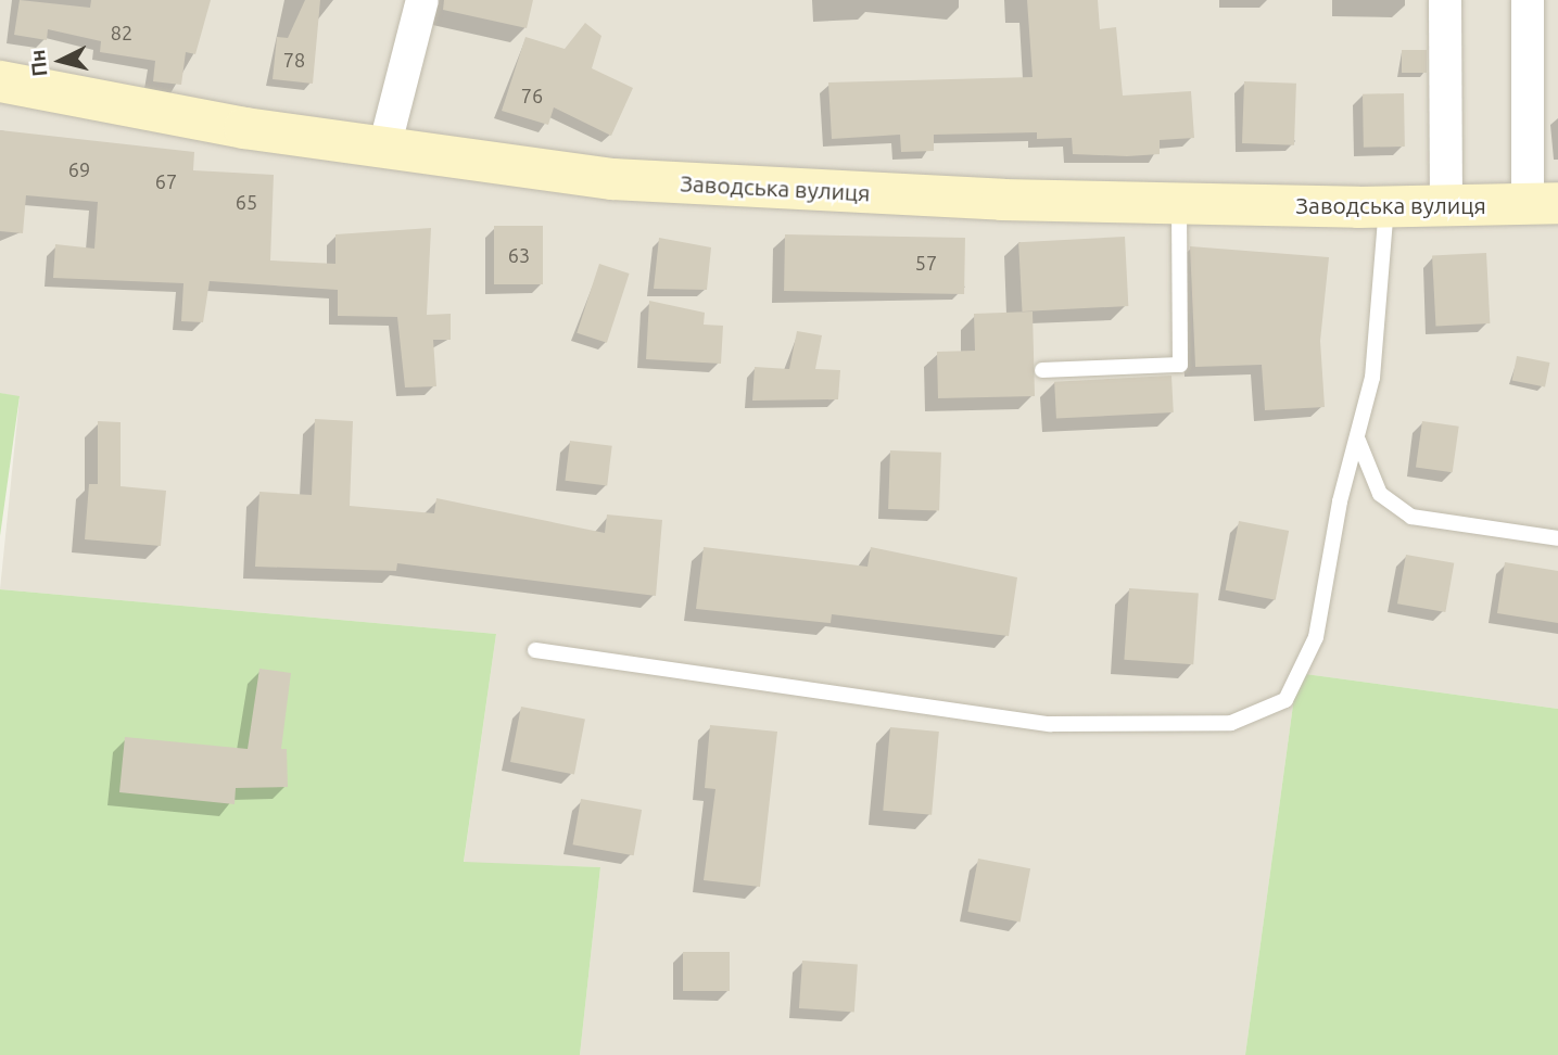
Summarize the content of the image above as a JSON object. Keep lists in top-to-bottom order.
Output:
{
  "streets": {
    "main road": ["Заводська вулиця"]
  },
  "house_numbers": [
    "82",
    "78",
    "76",
    "69",
    "67",
    "65",
    "63",
    "57"
  ],
  "north": "left"
}
